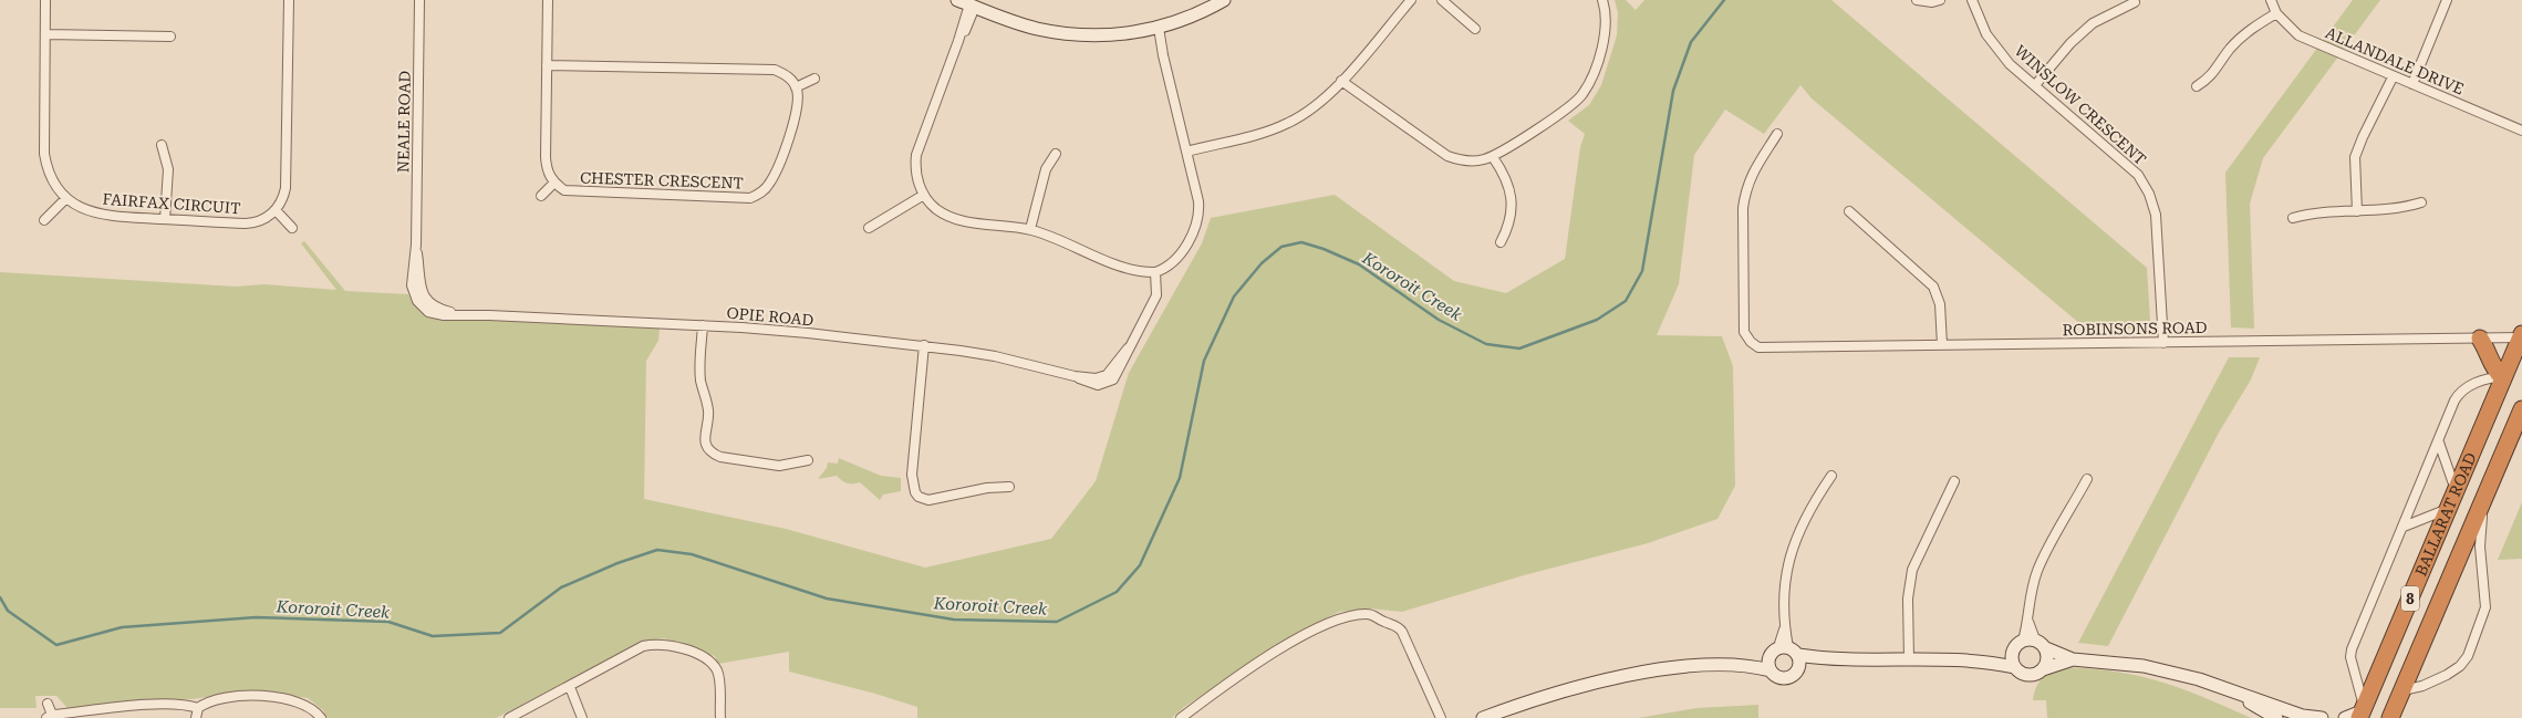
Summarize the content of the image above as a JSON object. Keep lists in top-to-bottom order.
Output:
{
  "streets": {
    "highway": ["BALLARAT ROAD", "8"],
    "street": [
      "ALLANDALE DRIVE",
      "WINSLOW CRESCENT",
      "NEALE ROAD",
      "CHESTER CRESCENT",
      "FAIRFAX CIRCUIT",
      "OPIE ROAD",
      "ROBINSONS ROAD"
    ]
  },
  "crossings": [
    ["WINSLOW CRESCENT", "ROBINSONS ROAD"],
    ["NEALE ROAD", "OPIE ROAD"],
    ["ROBINSONS ROAD", "BALLARAT ROAD"]
  ],
  "water": ["Kororoit Creek"]
}
